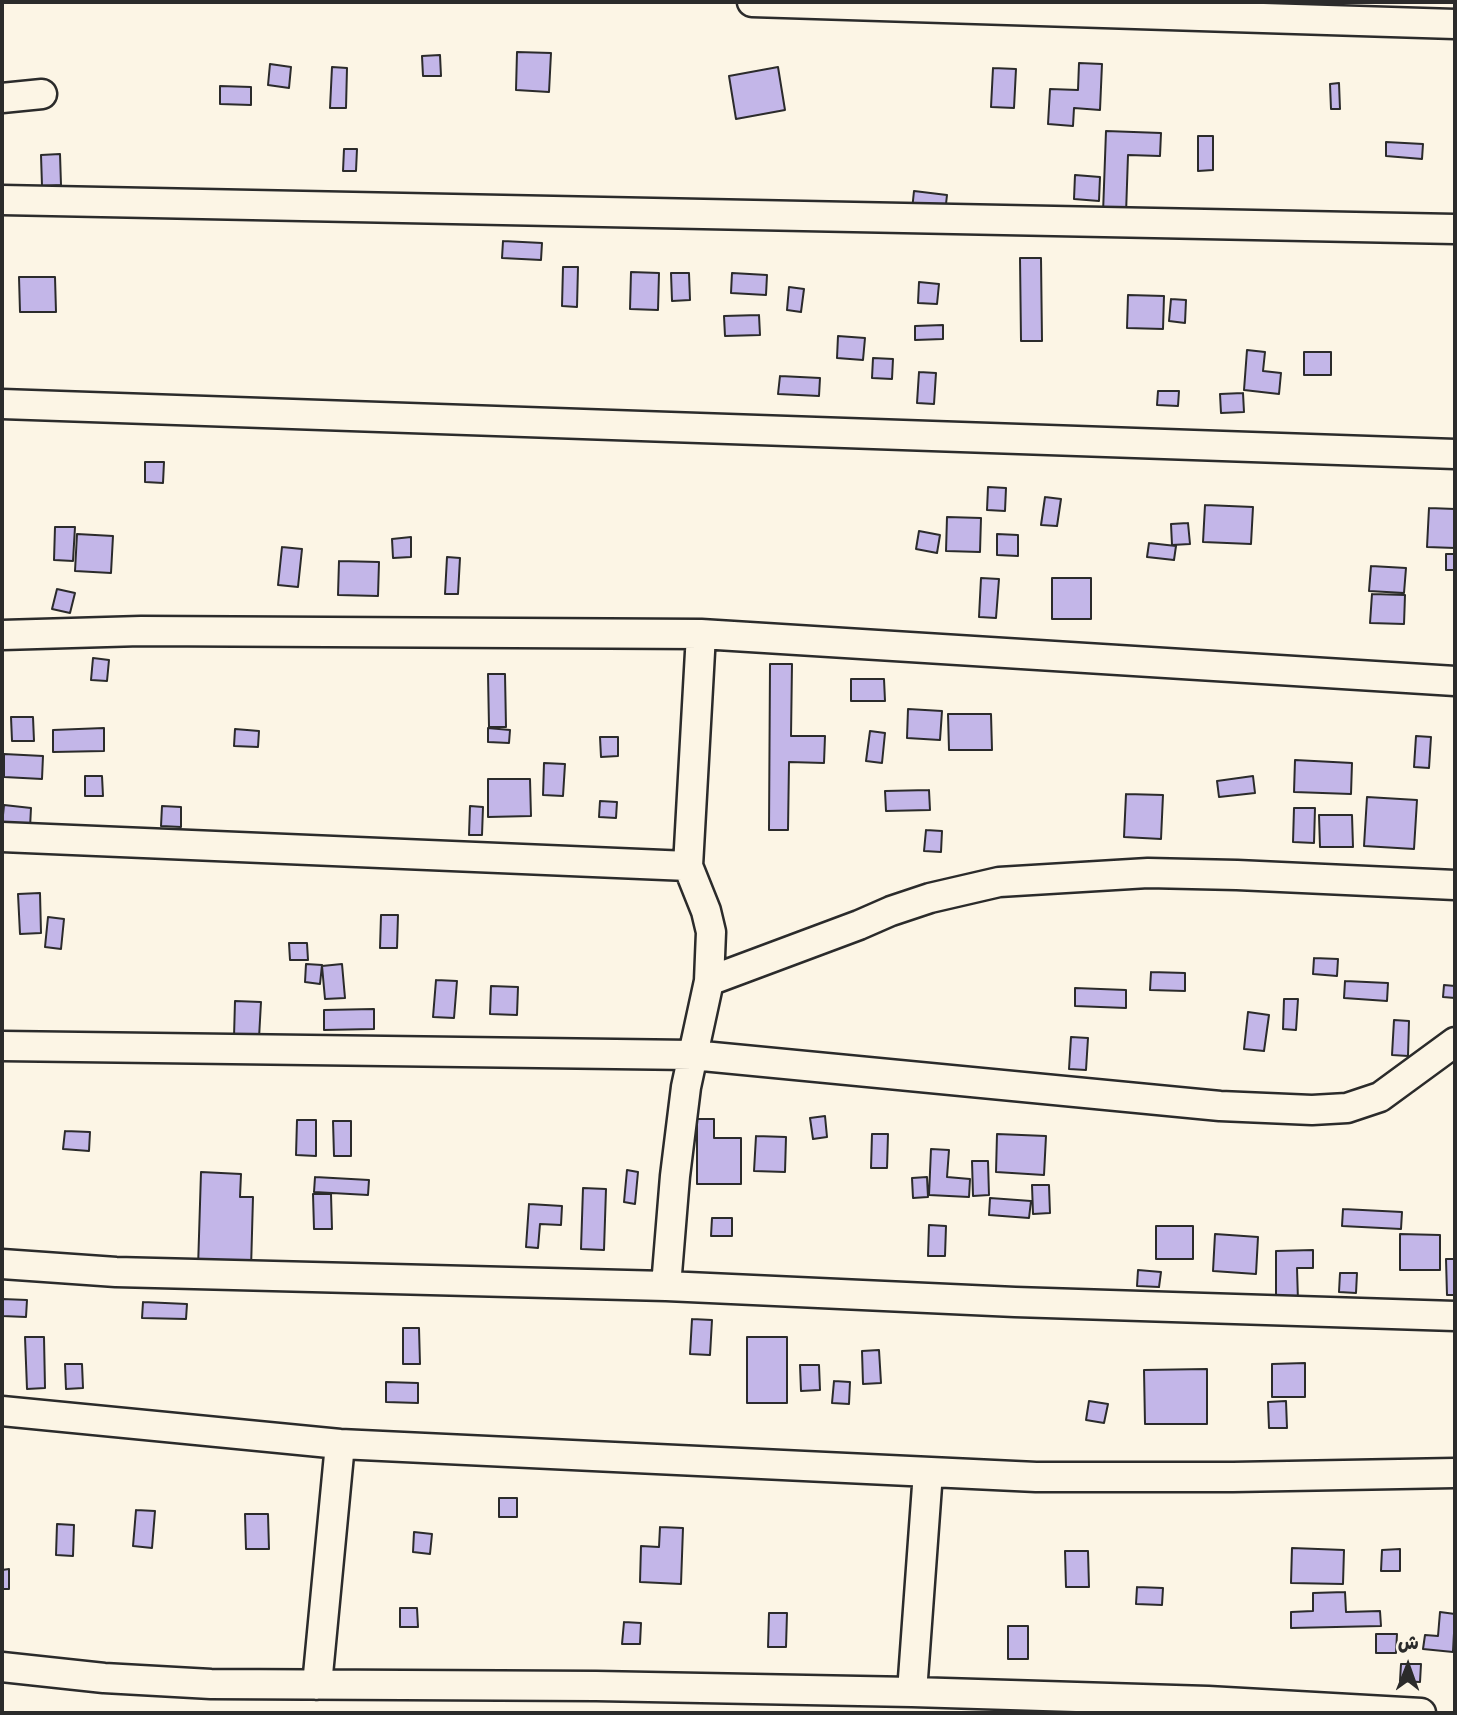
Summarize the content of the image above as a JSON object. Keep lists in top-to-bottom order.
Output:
{
  "north": "top"
}
